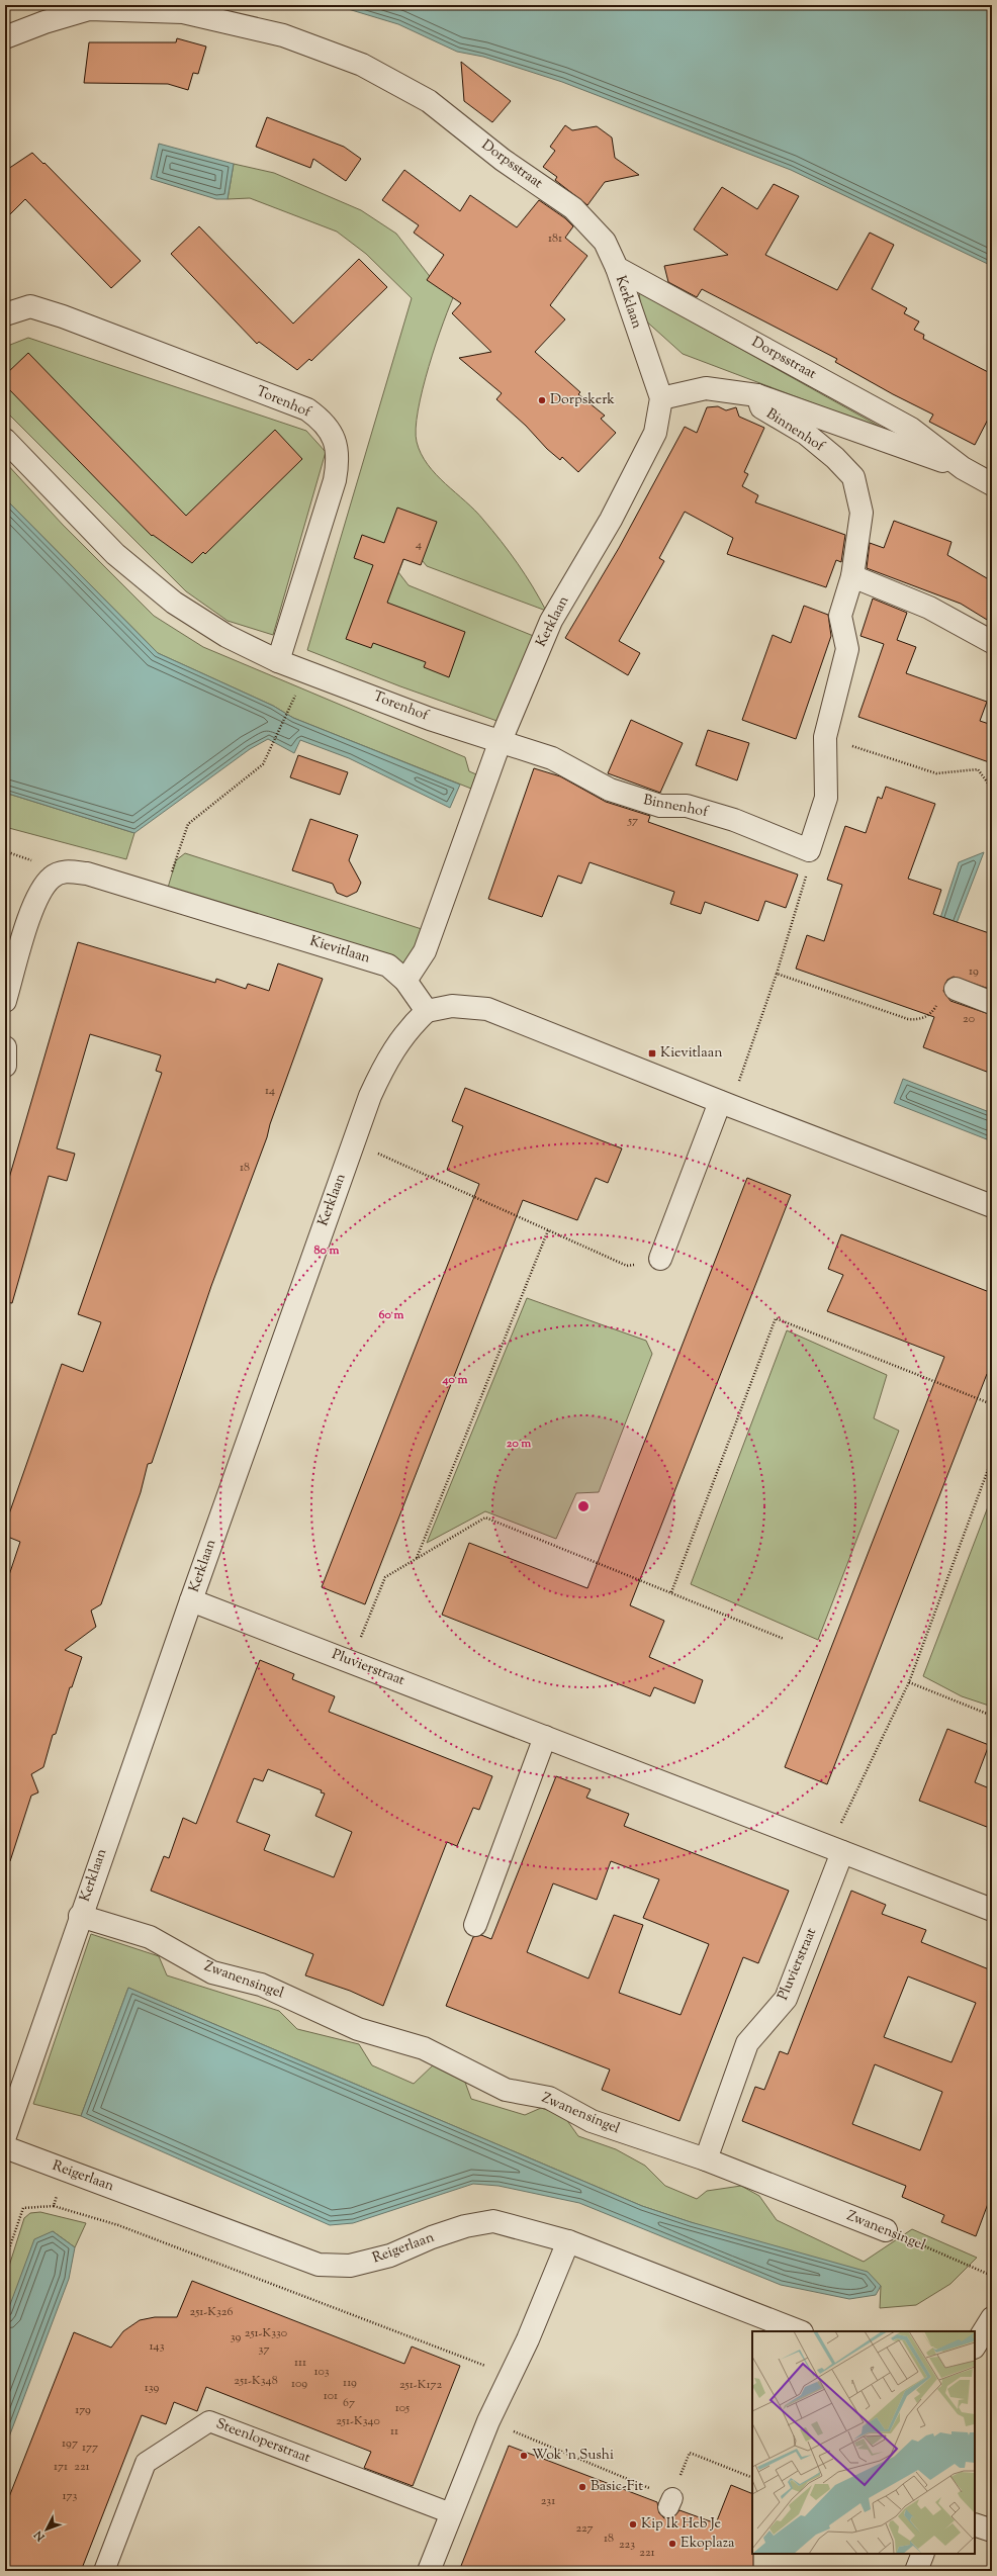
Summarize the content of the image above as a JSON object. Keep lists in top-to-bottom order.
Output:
{
  "streets": {
    "street": [
      "Dorpsstraat",
      "Kerklaan",
      "Torenhof",
      "Binnenhof",
      "Kievitlaan",
      "Pluvierstraat",
      "Zwanensingel",
      "Reigerlaan",
      "Steenloperstraat"
    ]
  },
  "crossings": [
    ["Dorpsstraat", "Kerklaan"],
    ["Dorpsstraat", "Binnenhof"],
    ["Kerklaan", "Torenhof"],
    ["Kerklaan", "Binnenhof"],
    ["Kerklaan", "Kievitlaan"],
    ["Kerklaan", "Pluvierstraat"],
    ["Kerklaan", "Zwanensingel"],
    ["Torenhof", "Binnenhof"],
    ["Pluvierstraat", "Zwanensingel"]
  ],
  "places": {
    "other": [
      "Dorpskerk",
      "Wok 'n Sushi",
      "Basic-Fit",
      "Kip Ik Heb Je",
      "Ekoplaza"
    ],
    "transit": ["Kievitlaan"]
  },
  "house_numbers": [
    "181",
    "4",
    "57",
    "19",
    "20",
    "14",
    "18",
    "251-K326",
    "251-K330",
    "39",
    "143",
    "37",
    "111",
    "103",
    "251-K348",
    "119",
    "109",
    "251-K172",
    "139",
    "101",
    "67",
    "105",
    "179",
    "251-K340",
    "11",
    "197",
    "177",
    "171",
    "221",
    "173",
    "231",
    "227",
    "18",
    "223",
    "221"
  ],
  "north": "bottom left",
  "rings": [
    "80 m",
    "60 m",
    "40 m",
    "20 m"
  ]
}
